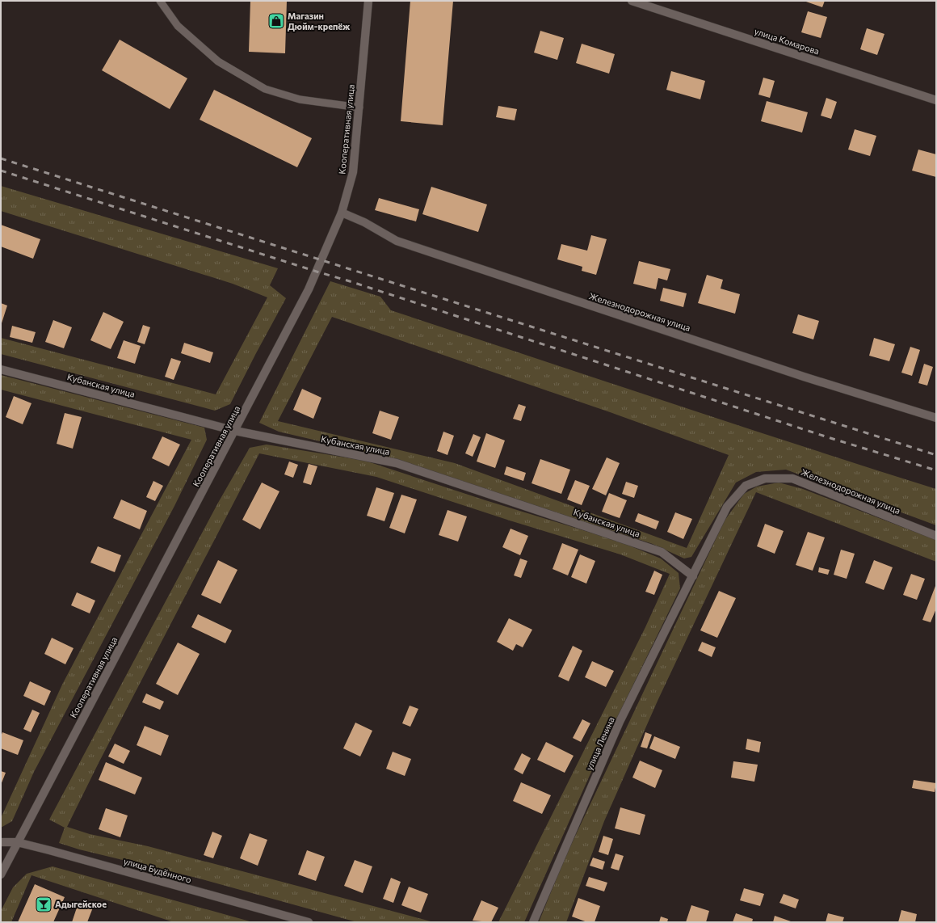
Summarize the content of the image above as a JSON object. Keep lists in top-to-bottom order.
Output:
{
  "streets": {
    "street": [
      "улица Комарова",
      "Кооперативная улица",
      "Железнодорожная улица",
      "Кубанская улица",
      "улица Ленина",
      "улица Будённого"
    ]
  },
  "crossings": [
    ["Кооперативная улица", "Железнодорожная улица"],
    ["Кооперативная улица", "Кубанская улица"],
    ["Кооперативная улица", "улица Будённого"],
    ["Железнодорожная улица", "Кубанская улица"],
    ["Железнодорожная улица", "улица Ленина"],
    ["Кубанская улица", "улица Ленина"]
  ],
  "places": {
    "shop": ["Магазин Дюйм-крепёж"],
    "bar": ["Адыгейское"]
  }
}
